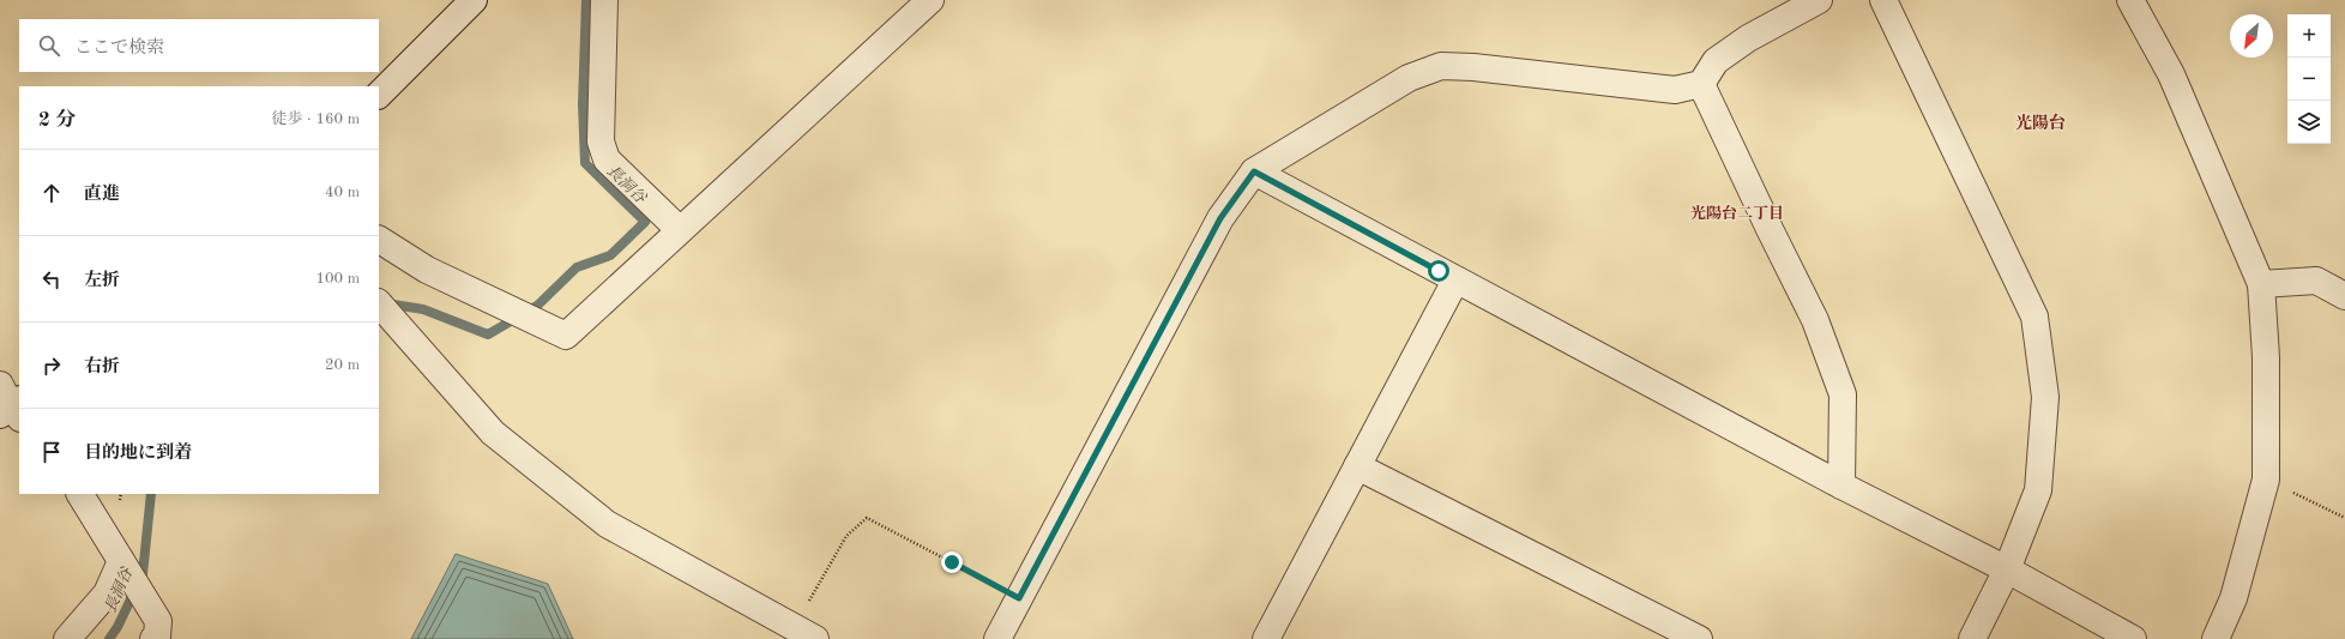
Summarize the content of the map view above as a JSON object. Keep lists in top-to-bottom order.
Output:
{
  "districts": ["光陽台", "光陽台二丁目"],
  "water": ["長洞谷"],
  "north": "bottom left",
  "page": {
    "map_buttons": ["+", "−"],
    "search": "ここで検索",
    "heading": ["2 分", "徒歩 · 160 m"],
    "list": [
      ["直進", "40 m"],
      ["左折", "100 m"],
      ["右折", "20 m"],
      "目的地に到着"
    ]
  }
}
